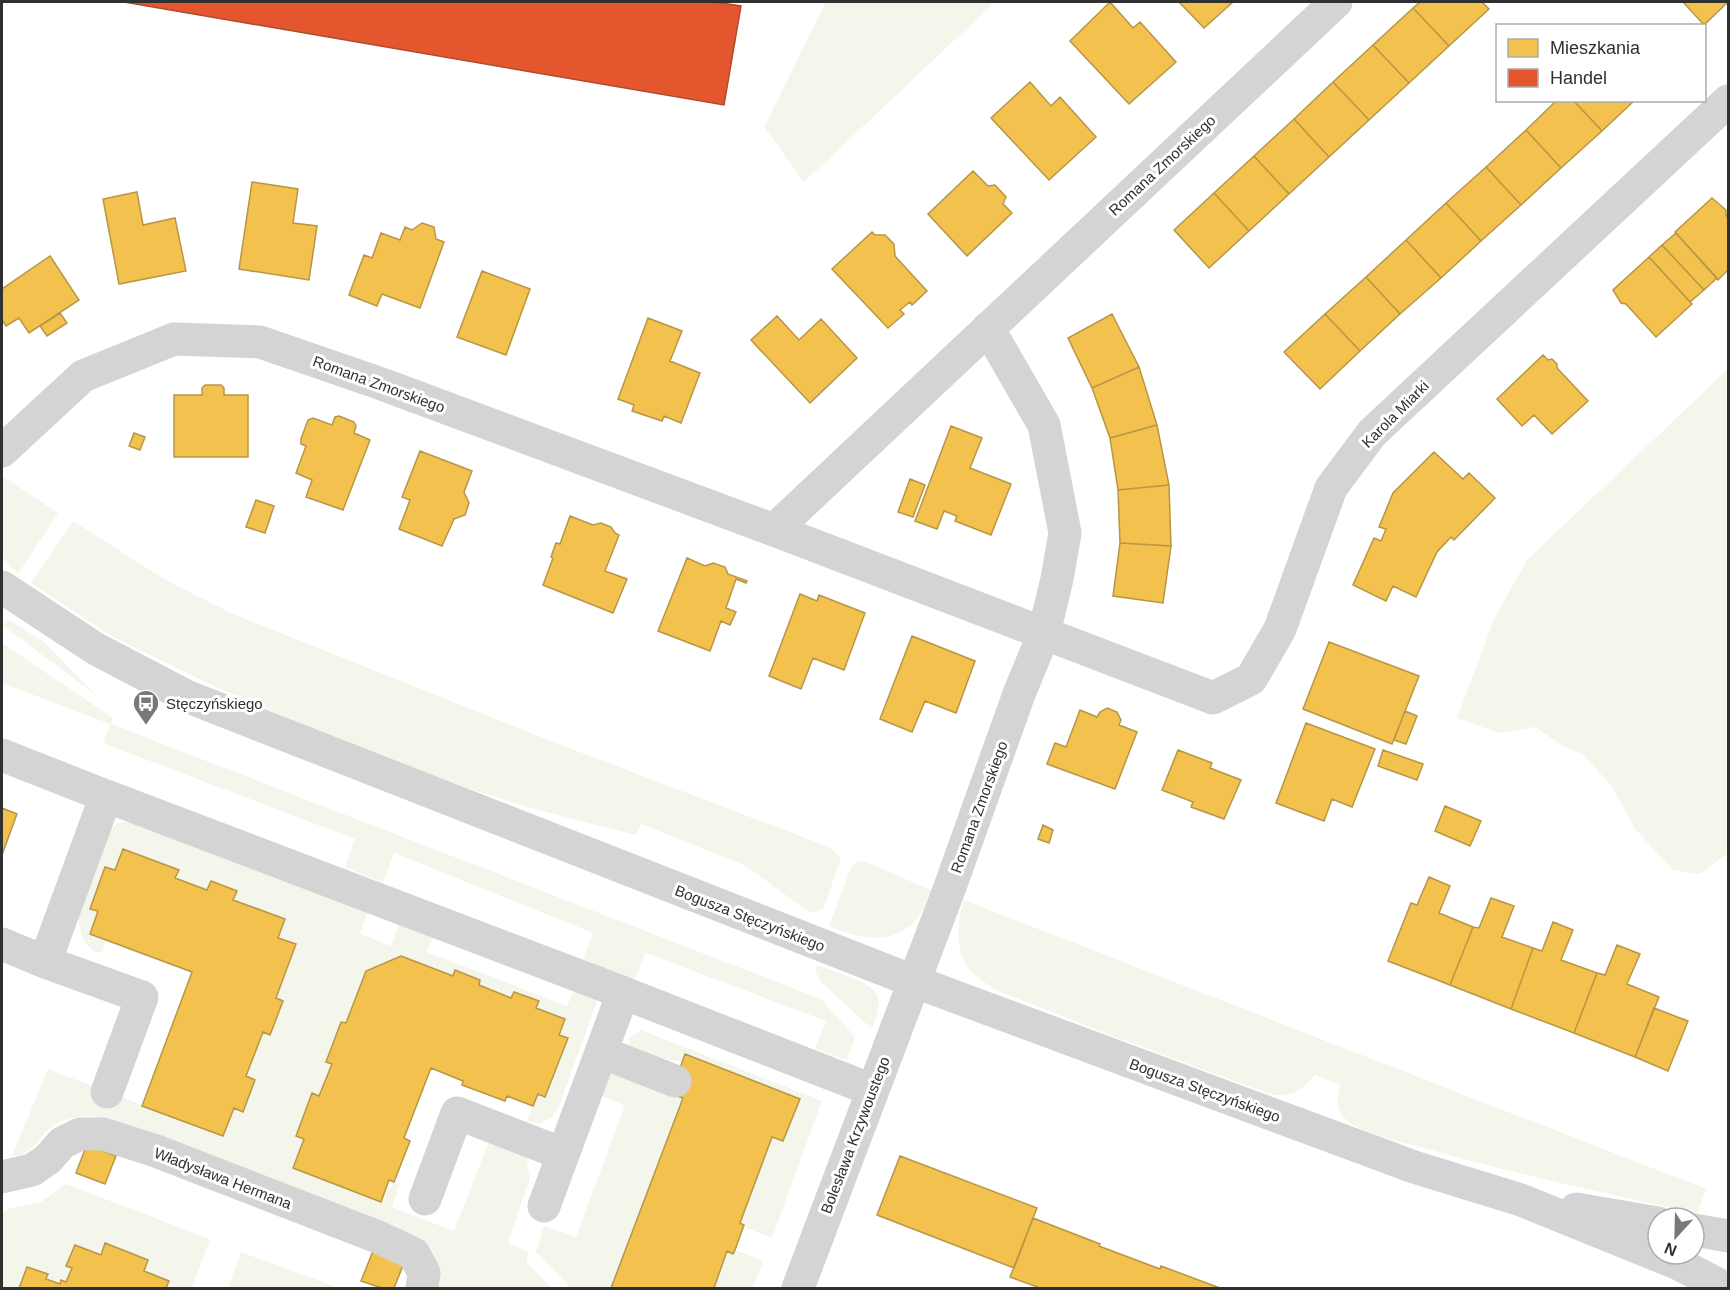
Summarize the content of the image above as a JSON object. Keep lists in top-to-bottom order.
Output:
{
  "streets": {
    "street": [
      "Romana Zmorskiego",
      "Karola Miarki",
      "Bogusza Stęczyńskiego",
      "Bolesława Krzywoustego",
      "Władysława Hermana"
    ]
  },
  "crossings": [
    ["Romana Zmorskiego", "Karola Miarki"],
    ["Romana Zmorskiego", "Bogusza Stęczyńskiego"],
    ["Romana Zmorskiego", "Bolesława Krzywoustego"],
    ["Bogusza Stęczyńskiego", "Bolesława Krzywoustego"]
  ],
  "places": {
    "bus stop": ["Stęczyńskiego"]
  },
  "legend": ["Mieszkania", "Handel"],
  "north": "bottom"
}
